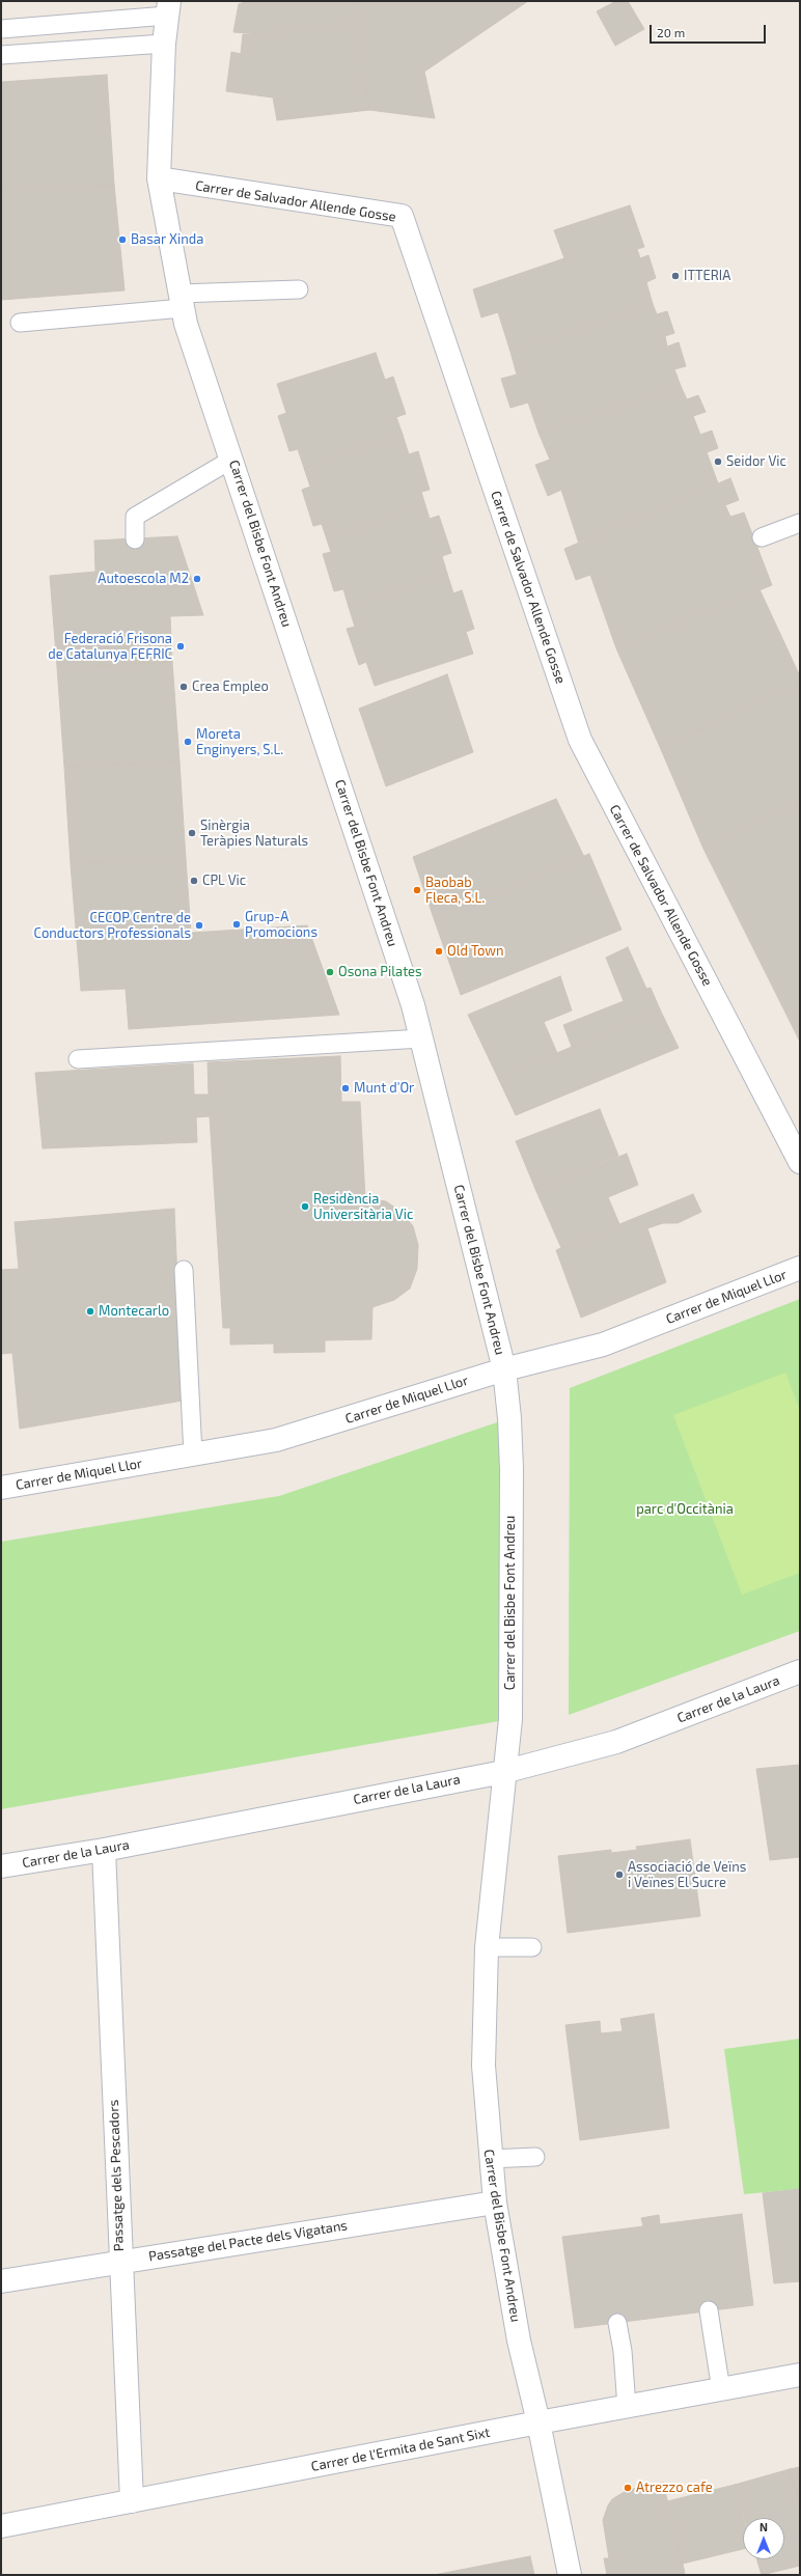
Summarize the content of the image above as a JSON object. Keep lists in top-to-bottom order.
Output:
{
  "streets": {
    "street": [
      "Carrer de Salvador Allende Gosse",
      "Carrer del Bisbe Font Andreu",
      "Carrer de Miquel Llor",
      "Carrer de la Laura",
      "Passatge dels Pescadors",
      "Passatge del Pacte dels Vigatans",
      "Carrer de l'Ermita de Sant Sixt"
    ]
  },
  "crossings": [
    ["Carrer de Salvador Allende Gosse", "Carrer del Bisbe Font Andreu"],
    ["Carrer del Bisbe Font Andreu", "Carrer de Miquel Llor"],
    ["Carrer del Bisbe Font Andreu", "Carrer de la Laura"],
    ["Carrer del Bisbe Font Andreu", "Passatge del Pacte dels Vigatans"],
    ["Carrer del Bisbe Font Andreu", "Carrer de l'Ermita de Sant Sixt"],
    ["Carrer de la Laura", "Passatge dels Pescadors"],
    ["Passatge dels Pescadors", "Passatge del Pacte dels Vigatans"],
    ["Passatge dels Pescadors", "Carrer de l'Ermita de Sant Sixt"]
  ],
  "parks": ["parc d'Occitània"],
  "places": [
    "Basar Xinda",
    "ITTERIA",
    "Seidor Vic",
    "Autoescola M2",
    "Federació Frisona de Catalunya FEFRIC",
    "Crea Empleo",
    "Moreta Enginyers, S.L.",
    "Sinèrgia Teràpies Naturals",
    "CPL Vic",
    "Baobab Fleca, S.L.",
    "Grup-A Promocions",
    "CECOP Centre de Conductors Professionals",
    "Old Town",
    "Osona Pilates",
    "Munt d'Or",
    "Residència Universitària Vic",
    "Montecarlo",
    "Associació de Veïns i Veïnes El Sucre",
    "Atrezzo cafe"
  ],
  "scale_bar": "20 m",
  "north": "top"
}
